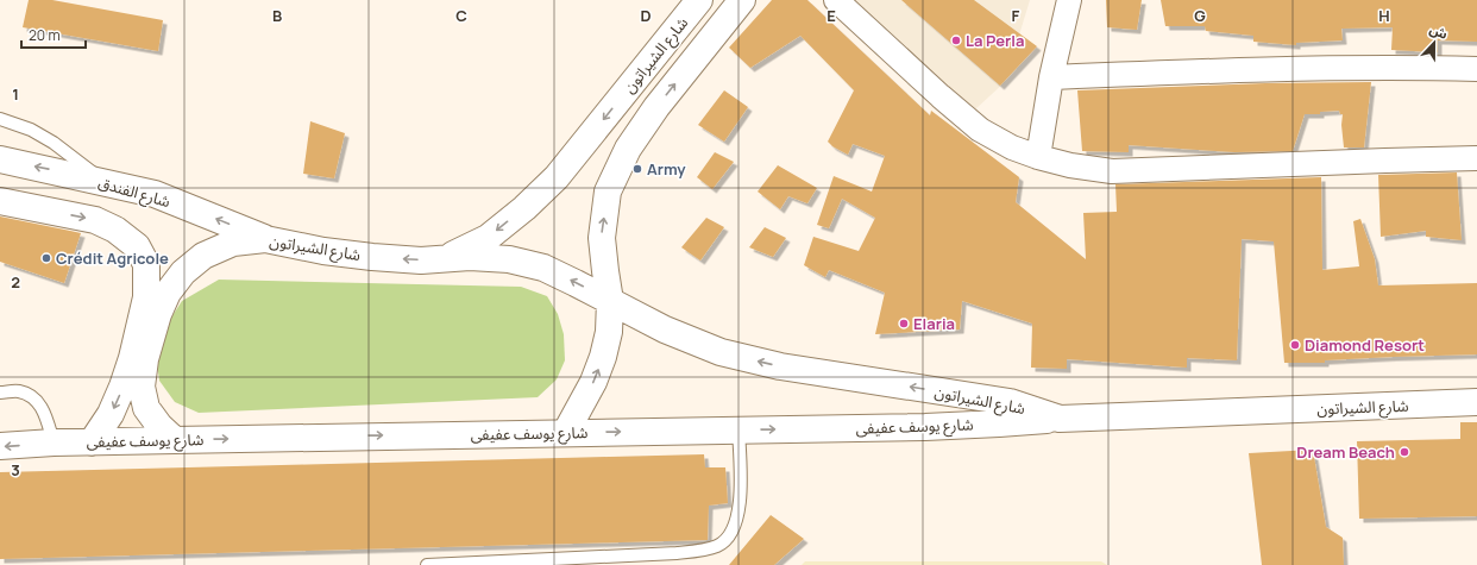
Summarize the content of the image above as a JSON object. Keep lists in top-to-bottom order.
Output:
{
  "streets": {
    "street": ["شارع الشيراتون", "شارع الفندق", "شارع يوسف عفيفى"]
  },
  "crossings": [
    ["شارع الشيراتون", "شارع الفندق"],
    ["شارع الشيراتون", "شارع يوسف عفيفى"]
  ],
  "one_way": ["شارع الفندق", "شارع يوسف عفيفى"],
  "places": [
    "La Perla",
    "Army",
    "Crédit Agricole",
    "Elaria",
    "Diamond Resort",
    "Dream Beach"
  ],
  "scale_bar": "20 m",
  "north": "top",
  "grid": {
    "columns": [
      "B",
      "C",
      "D",
      "E",
      "F",
      "G",
      "H"
    ],
    "rows": ["1", "2", "3"]
  }
}
